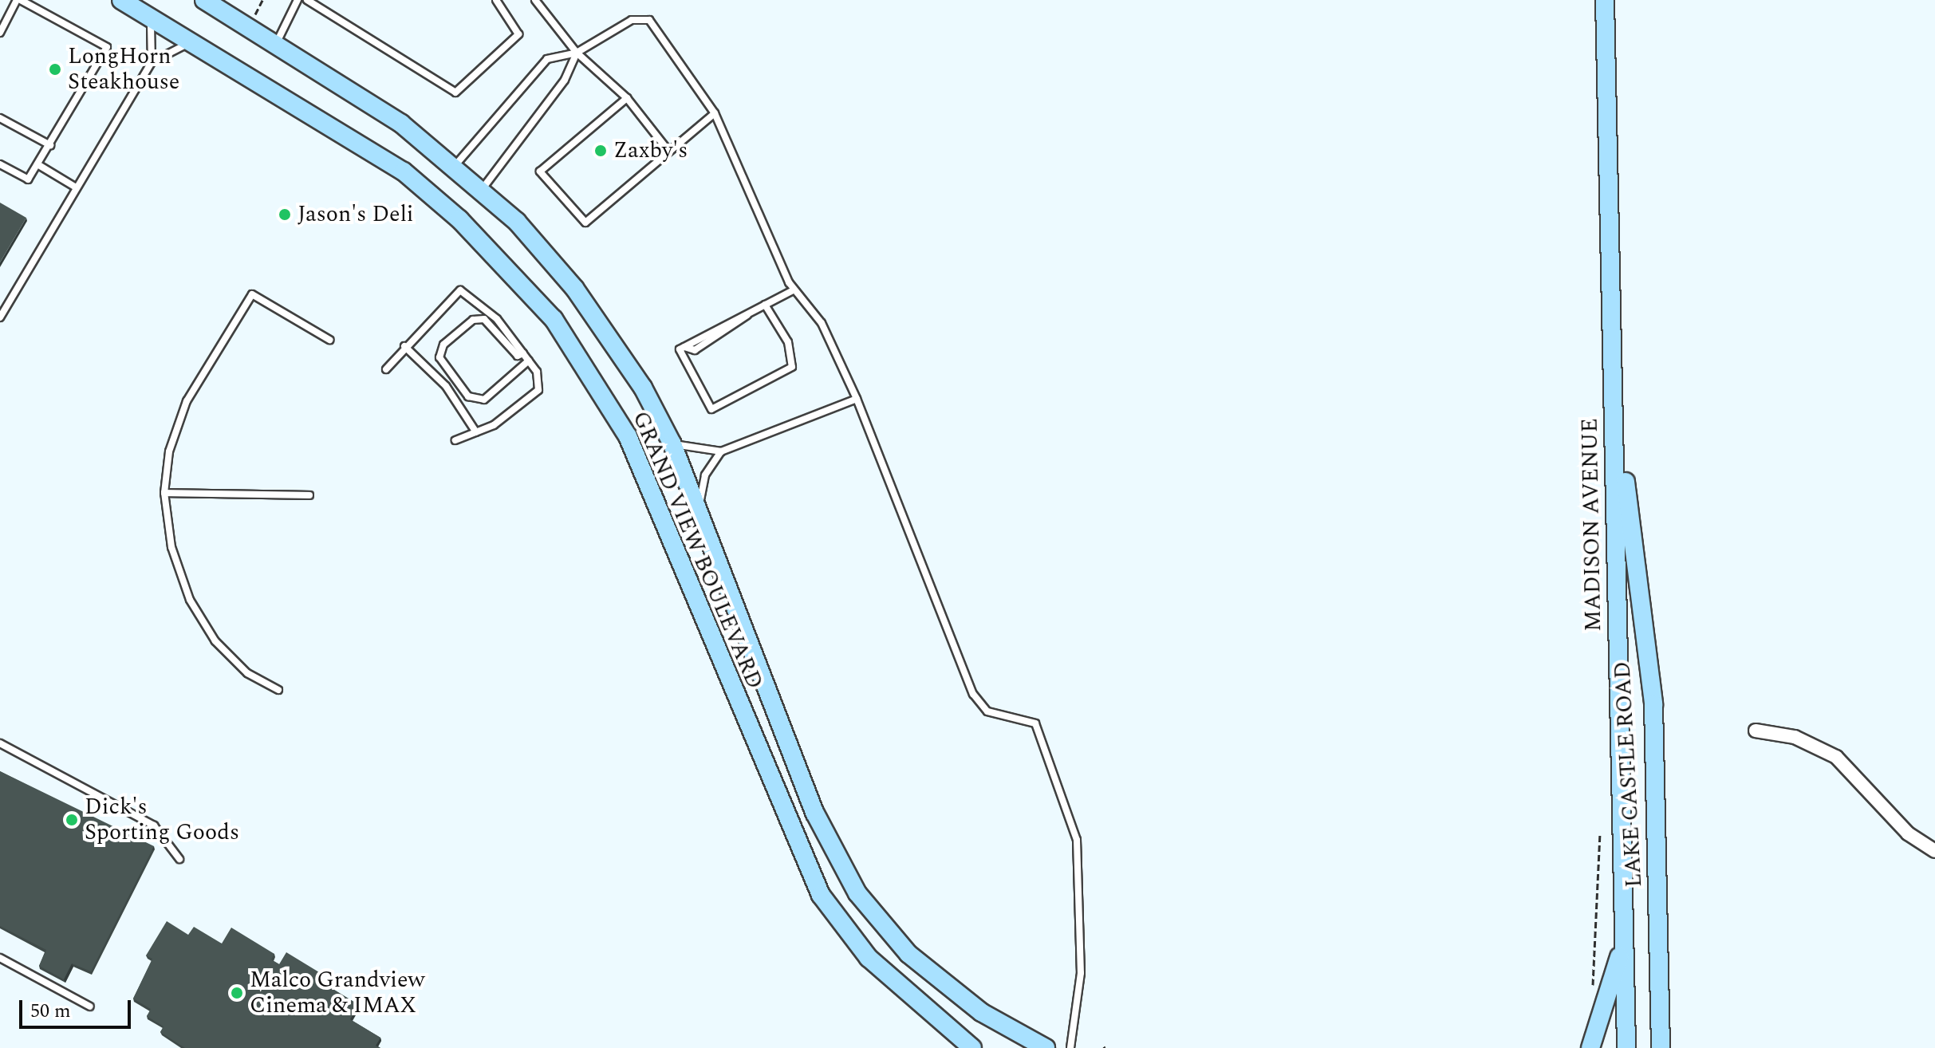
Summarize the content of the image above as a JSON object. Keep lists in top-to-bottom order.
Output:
{
  "streets": {
    "main road": ["MADISON AVENUE", "GRAND VIEW BOULEVARD", "LAKE CASTLE ROAD"]
  },
  "crossings": [
    ["MADISON AVENUE", "LAKE CASTLE ROAD"]
  ],
  "places": [
    "LongHorn Steakhouse",
    "Zaxby's",
    "Jason's Deli",
    "Dick's Sporting Goods",
    "Malco Grandview Cinema & IMAX"
  ],
  "scale_bar": "50 m"
}
